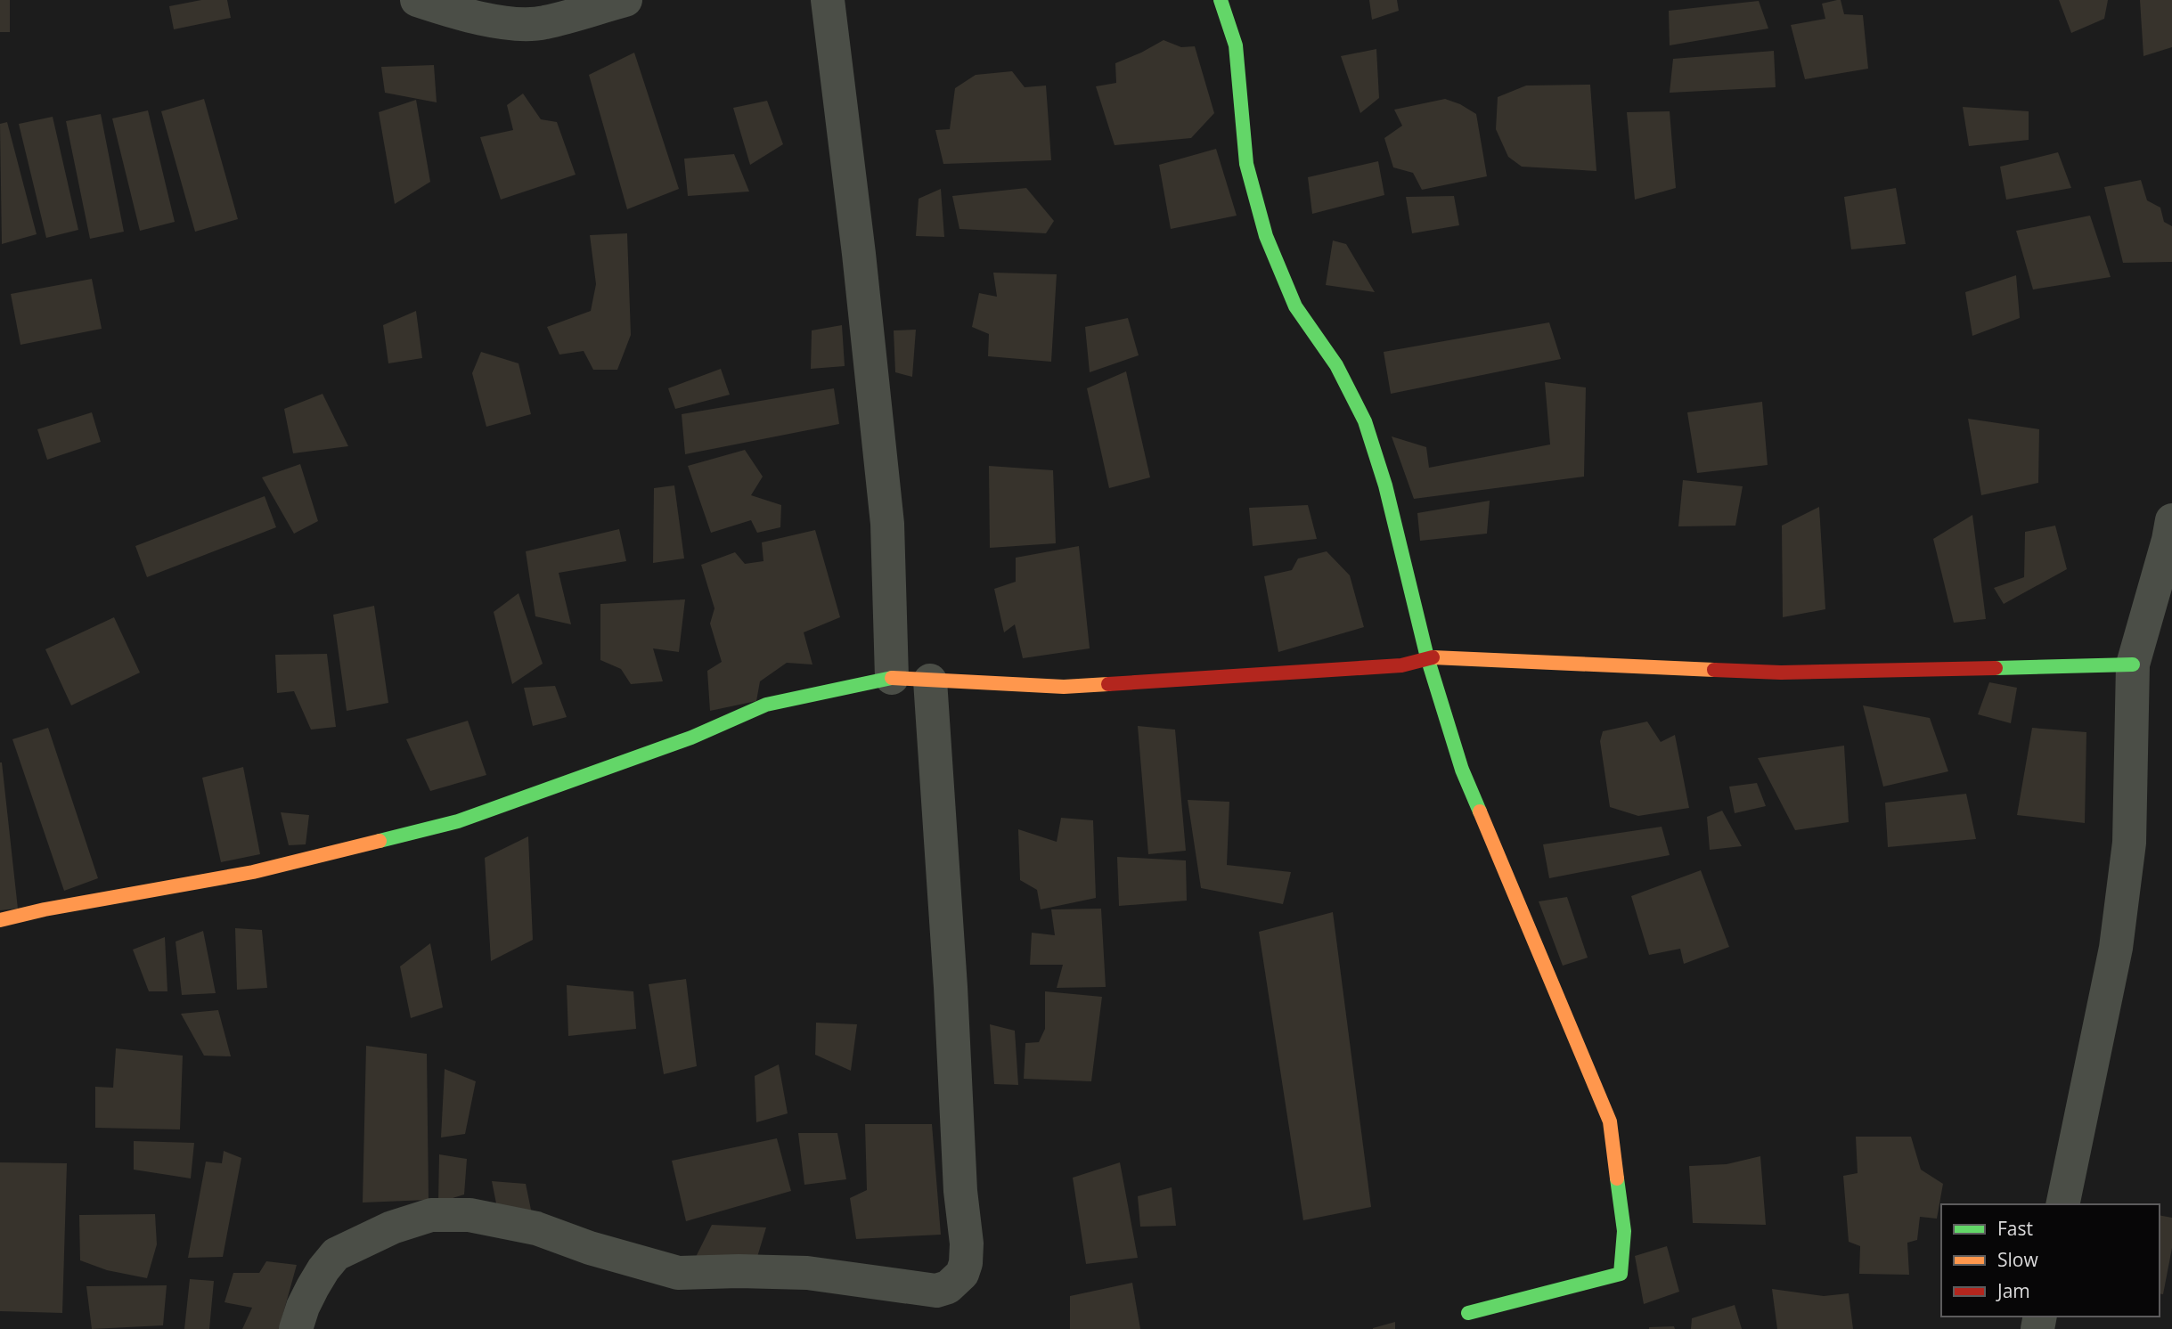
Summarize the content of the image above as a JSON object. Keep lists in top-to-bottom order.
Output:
{
  "legend": ["Fast", "Slow", "Jam"]
}
